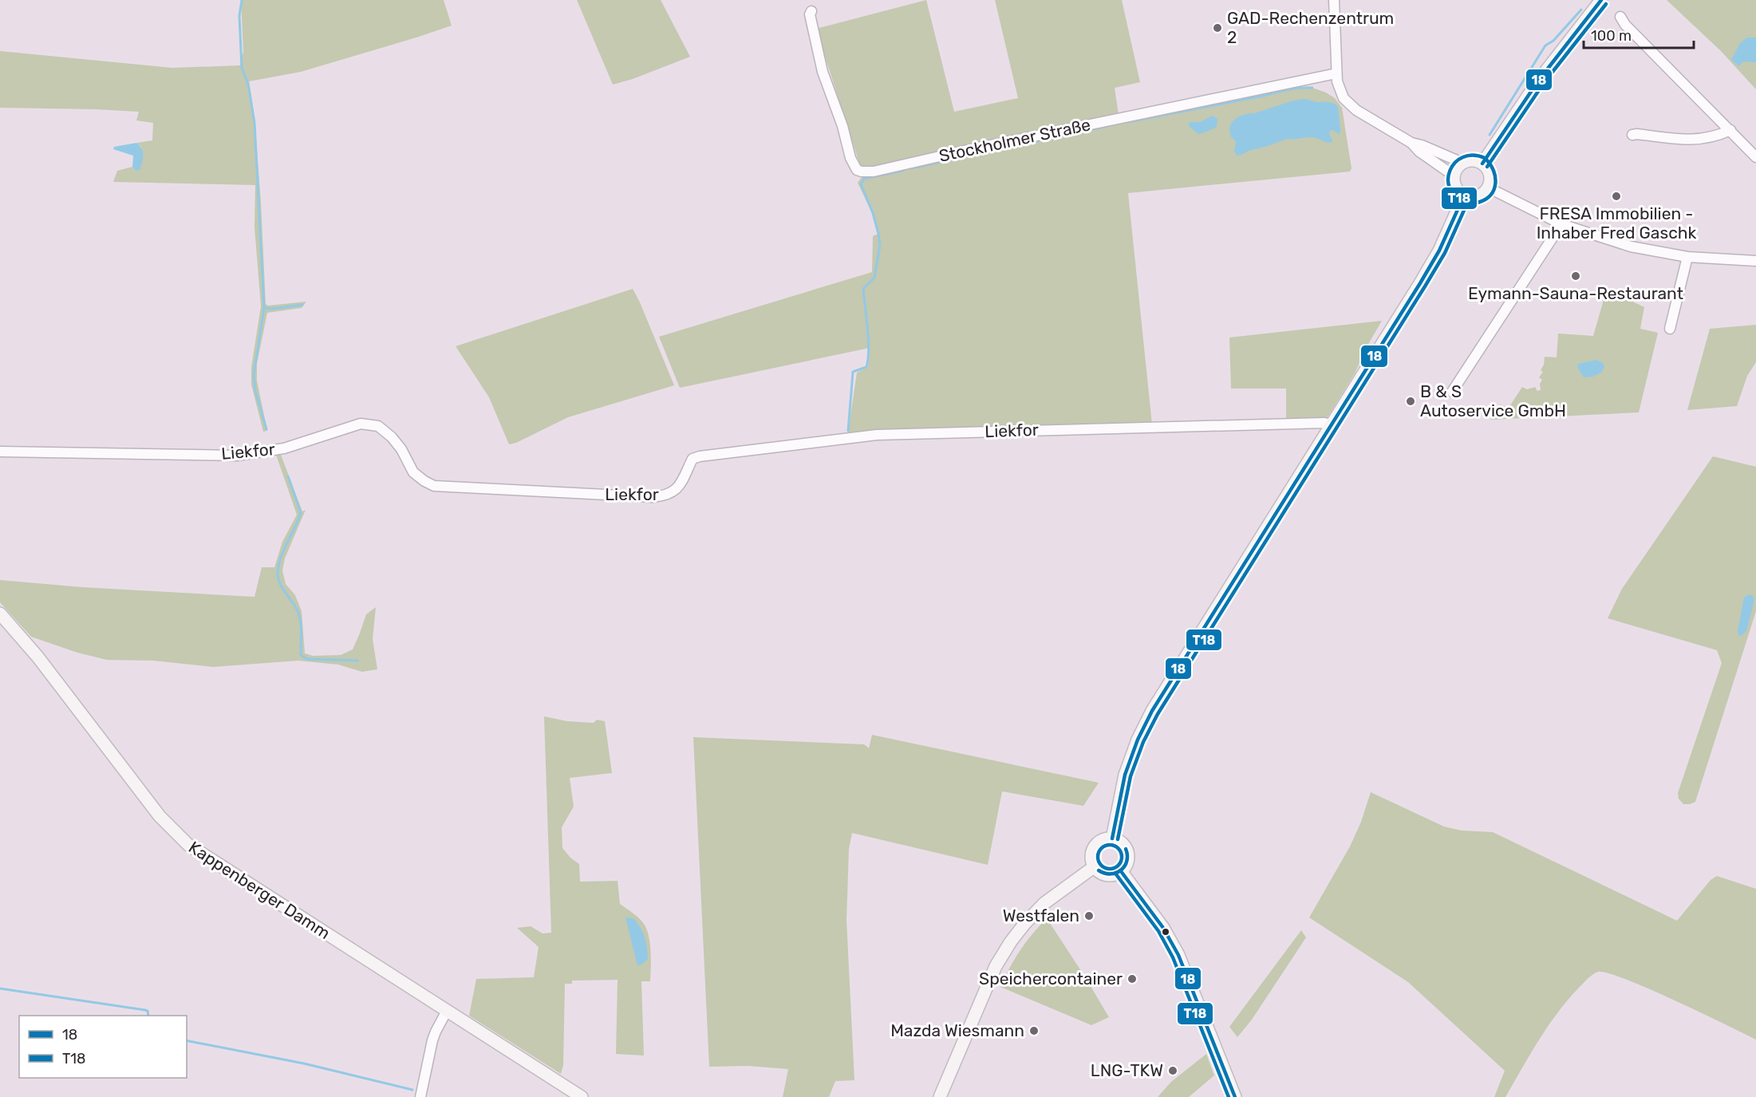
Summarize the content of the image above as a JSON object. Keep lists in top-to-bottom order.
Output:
{
  "streets": {
    "main road": ["Kappenberger Damm"],
    "street": ["Stockholmer Straße", "Liekfor"]
  },
  "places": [
    "GAD-Rechenzentrum 2",
    "FRESA Immobilien - Inhaber Fred Gaschk",
    "Eymann-Sauna-Restaurant",
    "B & S Autoservice GmbH",
    "Westfalen",
    "Speichercontainer",
    "Mazda Wiesmann",
    "LNG-TKW"
  ],
  "lines": ["transit line 18", "transit line T18"],
  "legend": ["18", "T18"],
  "scale_bar": "100 m"
}
